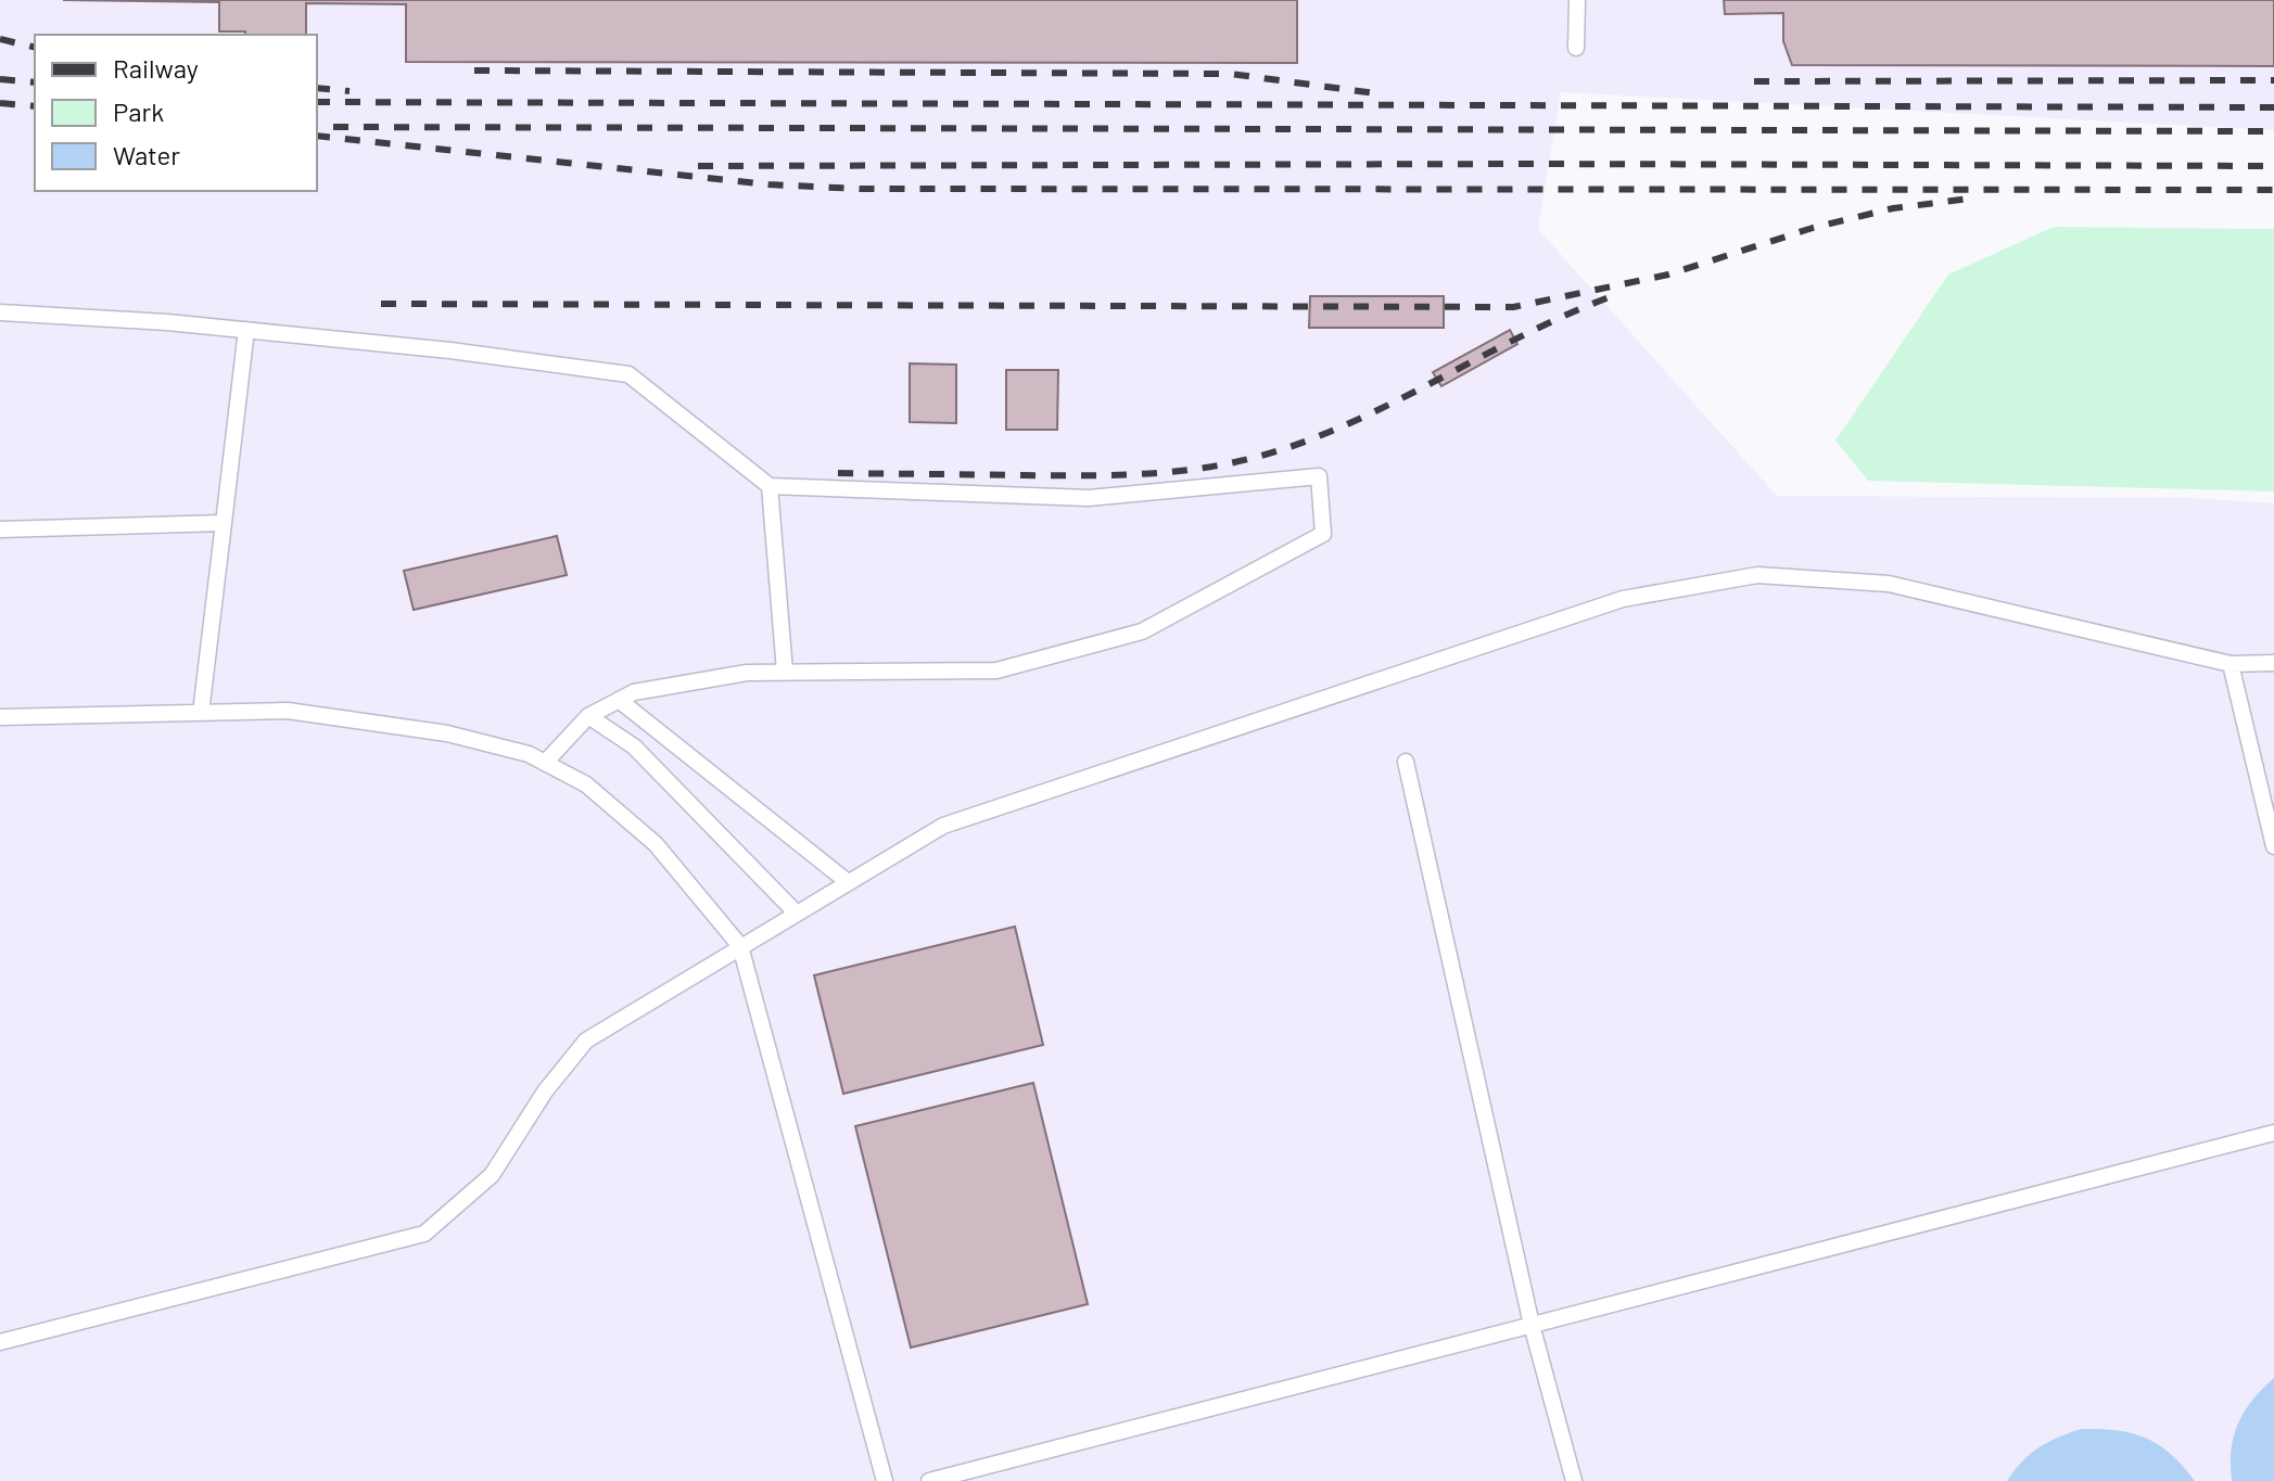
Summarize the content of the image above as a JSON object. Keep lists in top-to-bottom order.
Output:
{
  "legend": ["Railway", "Park", "Water"]
}
